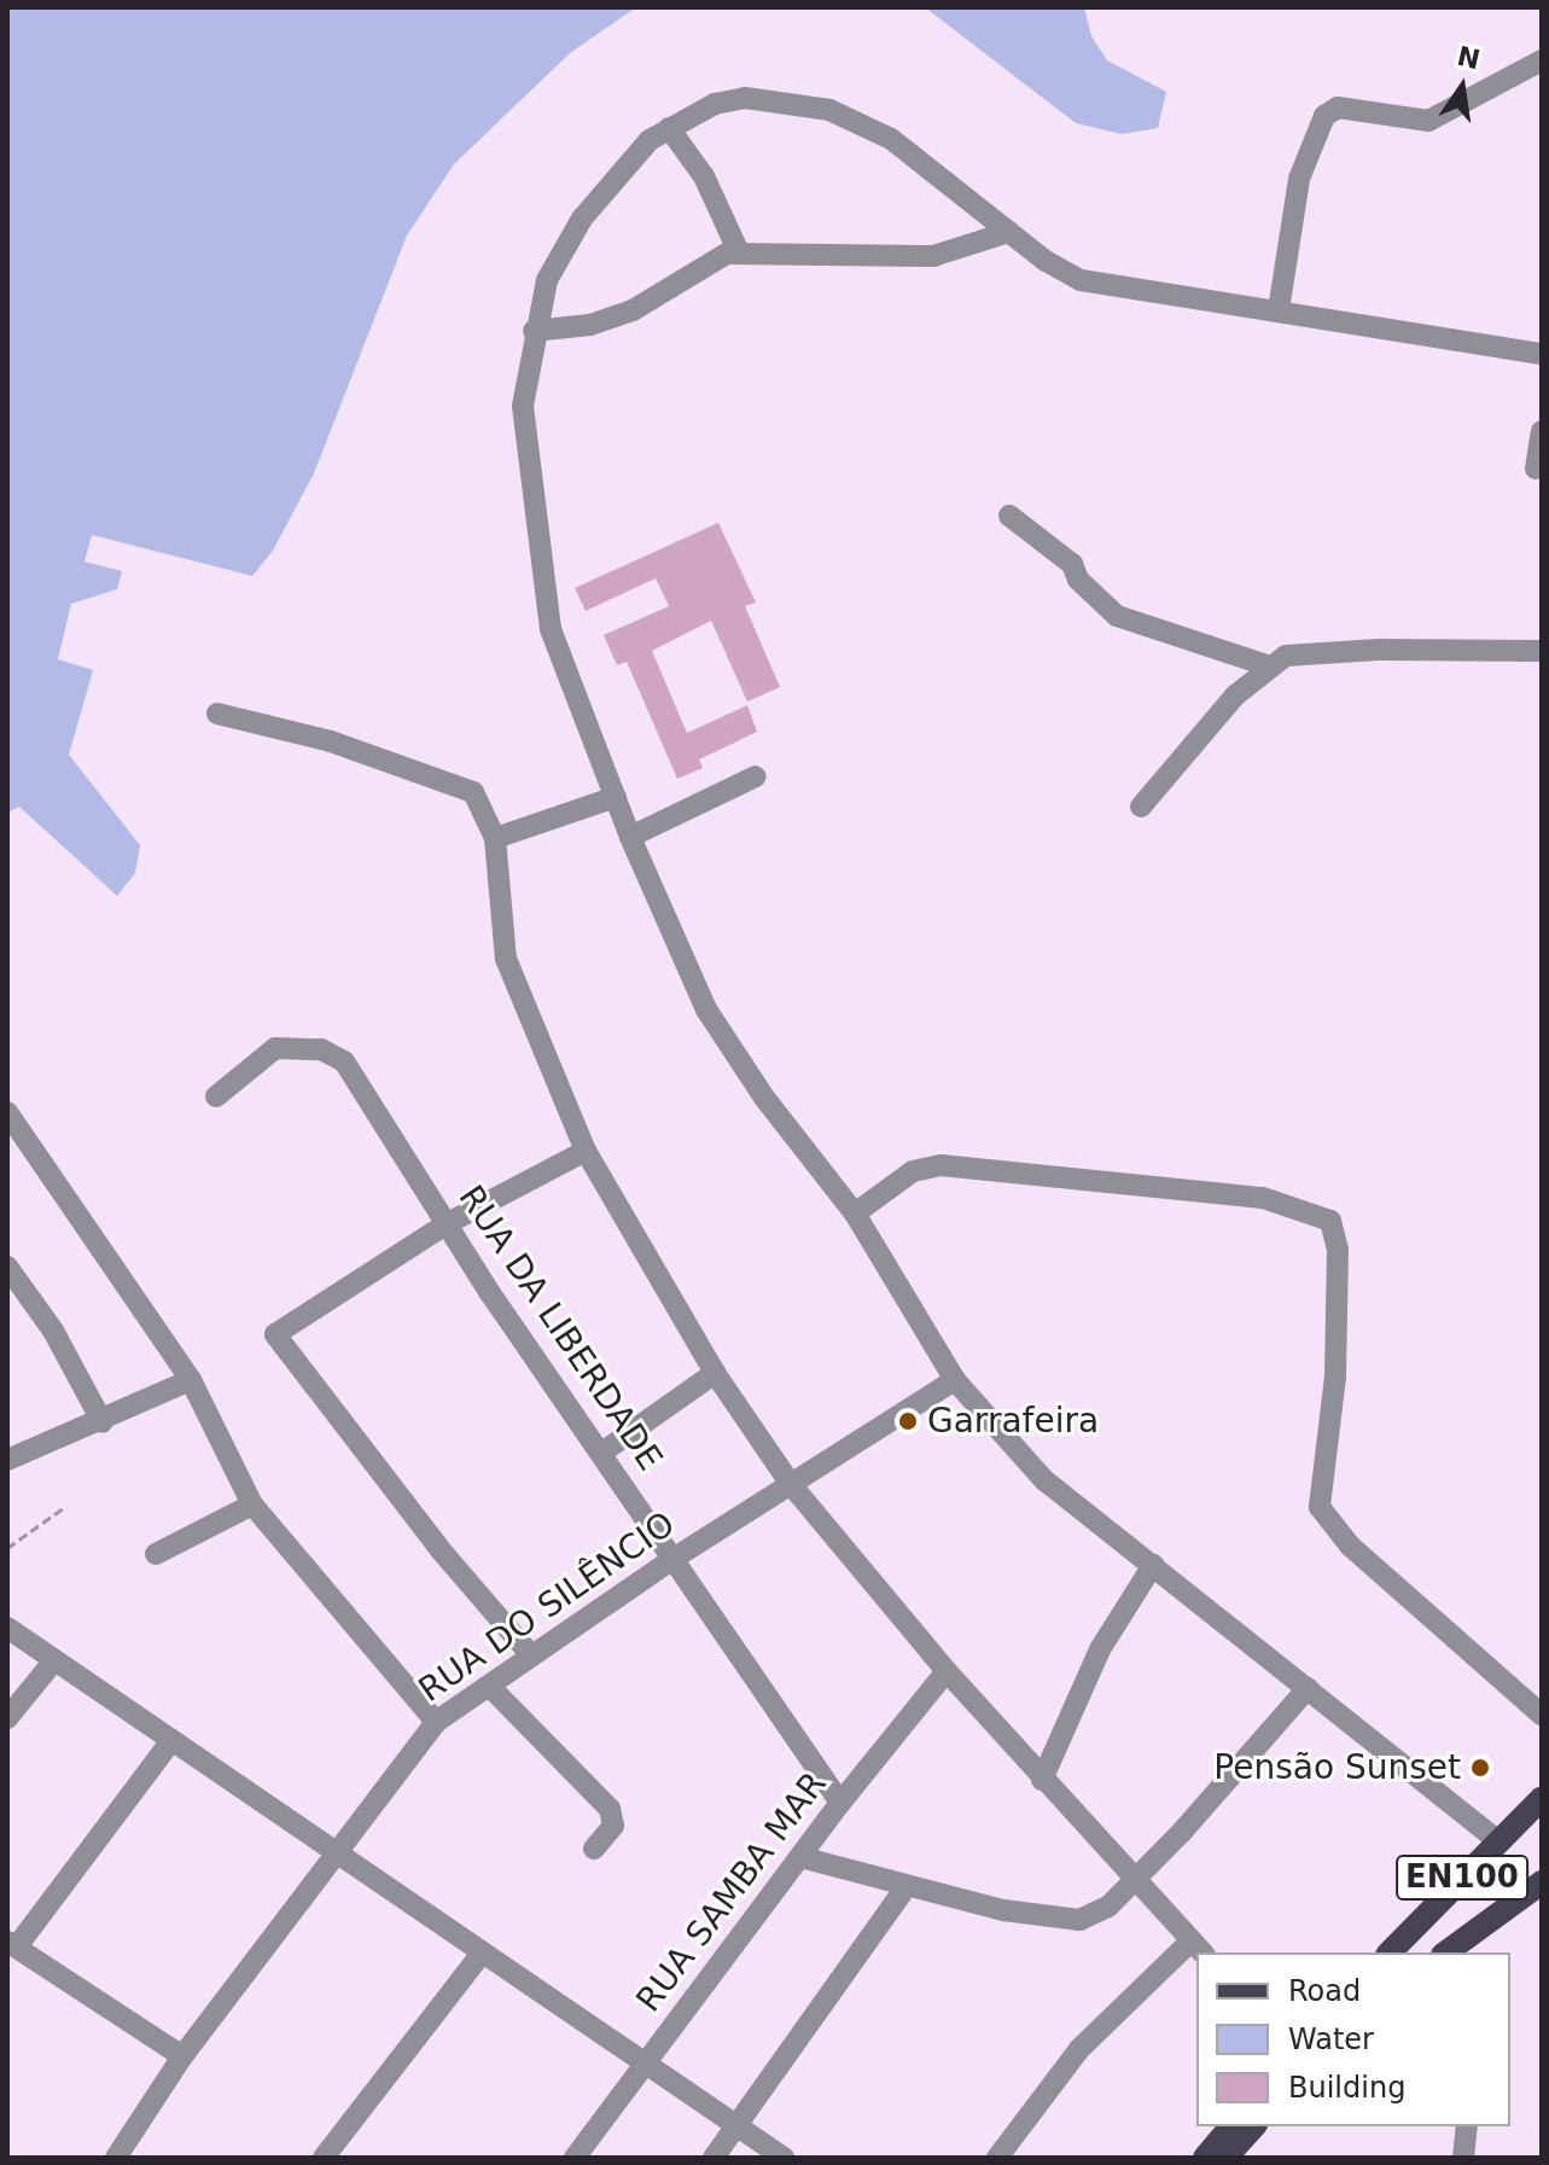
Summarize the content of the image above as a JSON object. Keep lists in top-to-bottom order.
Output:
{
  "streets": {
    "main road": ["EN100"],
    "street": ["RUA DA LIBERDADE", "RUA DO SILÊNCIO", "RUA SAMBA MAR"]
  },
  "crossings": [
    ["RUA DA LIBERDADE", "RUA DO SILÊNCIO"],
    ["RUA DA LIBERDADE", "RUA SAMBA MAR"]
  ],
  "places": ["Garrafeira", "Pensão Sunset"],
  "legend": ["Road", "Water", "Building"],
  "north": "top"
}
